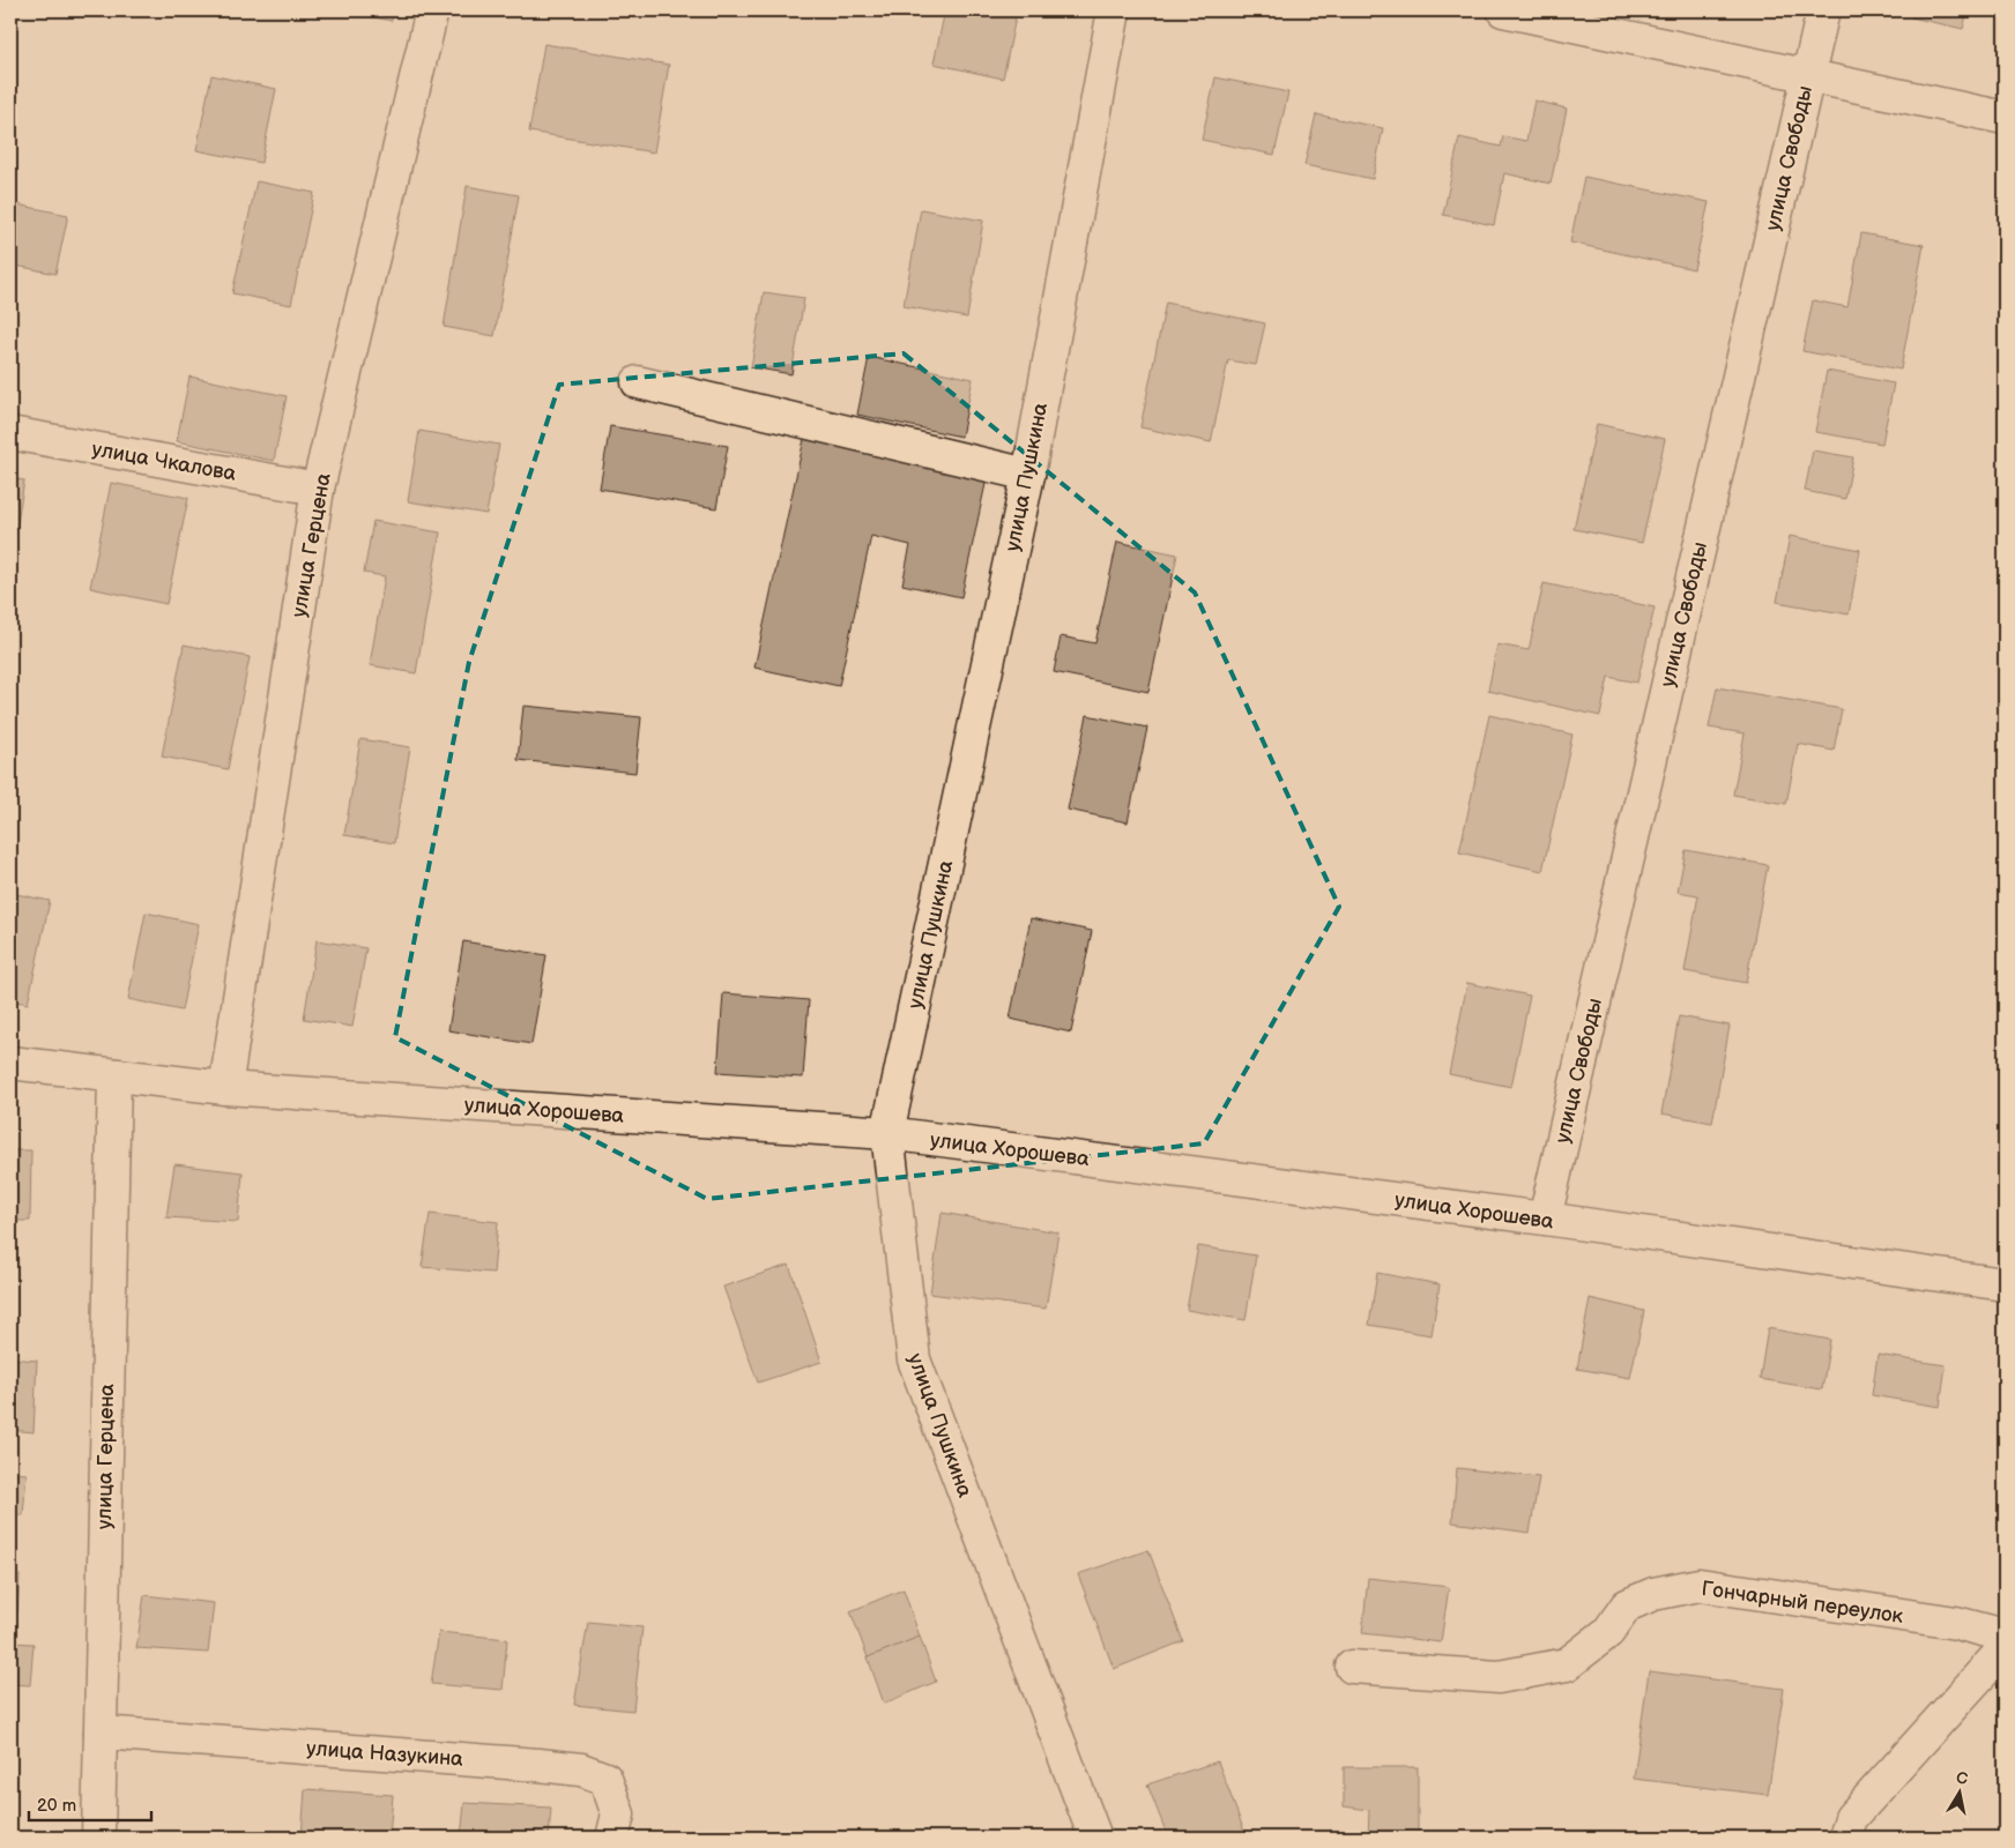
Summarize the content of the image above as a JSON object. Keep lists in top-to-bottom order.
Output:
{
  "streets": {
    "street": [
      "улица Свободы",
      "улица Чкалова",
      "улица Пушкина",
      "улица Герцена",
      "улица Хорошева",
      "Гончарный переулок",
      "улица Назукина"
    ]
  },
  "crossings": [
    ["улица Свободы", "улица Хорошева"],
    ["улица Чкалова", "улица Герцена"],
    ["улица Пушкина", "улица Хорошева"],
    ["улица Герцена", "улица Хорошева"],
    ["улица Герцена", "улица Назукина"]
  ],
  "scale_bar": "20 m",
  "north": "top"
}
